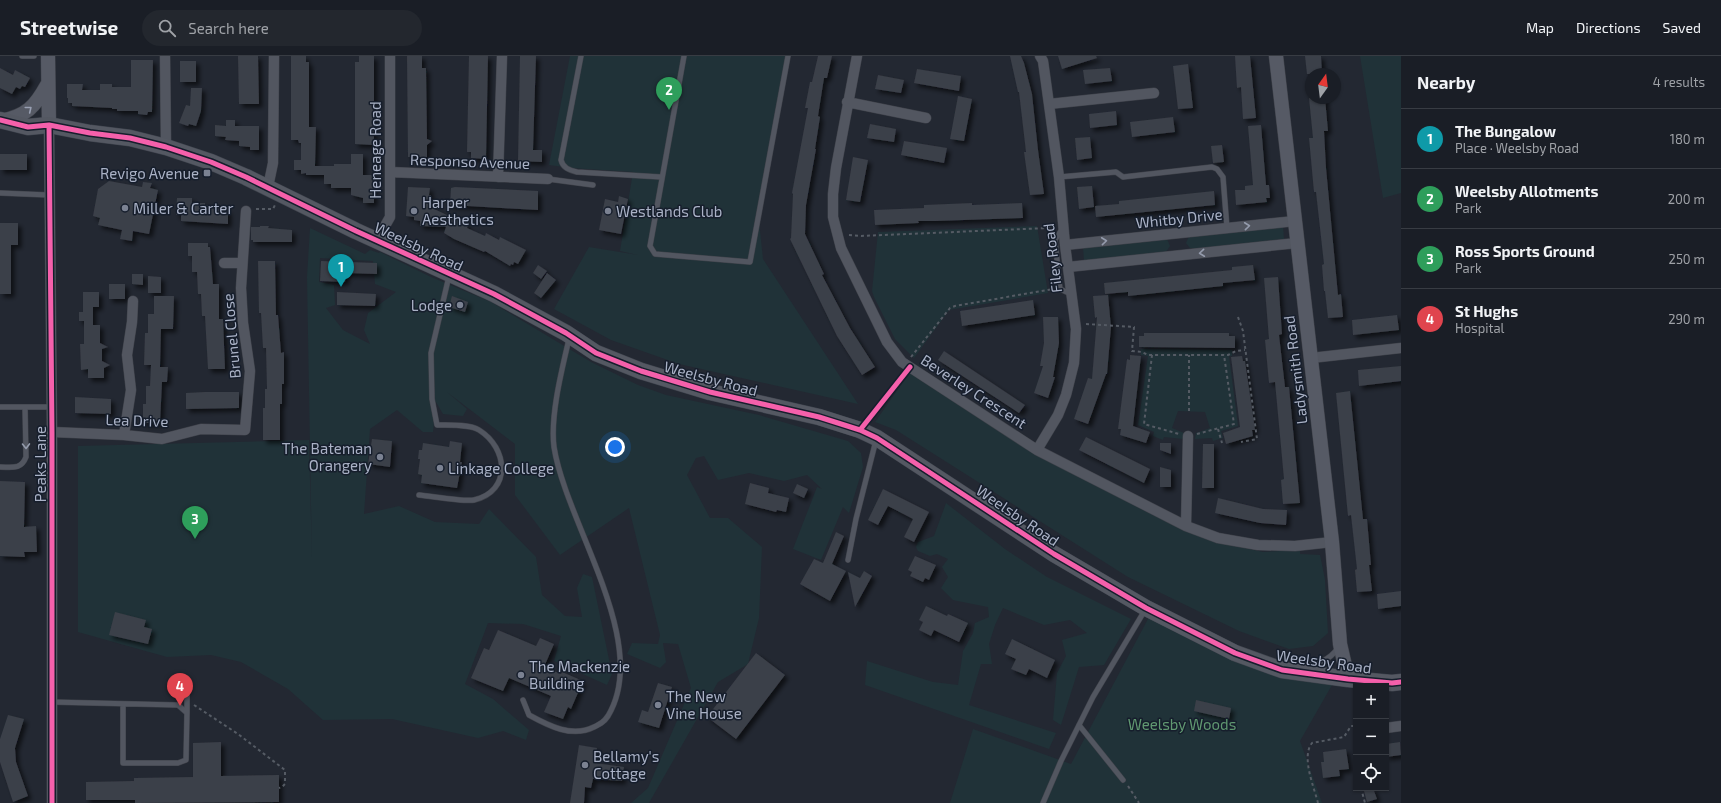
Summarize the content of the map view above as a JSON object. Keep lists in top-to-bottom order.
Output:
{
  "streets": {
    "main road": ["Weelsby Road"],
    "street": [
      "Heneage Road",
      "Responso Avenue",
      "Whitby Drive",
      "Filey Road",
      "Brunel Close",
      "Ladysmith Road",
      "Beverley Crescent",
      "Lea Drive",
      "Peaks Lane"
    ]
  },
  "crossings": [
    ["Heneage Road", "Responso Avenue"],
    ["Heneage Road", "Weelsby Road"],
    ["Whitby Drive", "Filey Road"],
    ["Whitby Drive", "Ladysmith Road"],
    ["Weelsby Road", "Ladysmith Road"],
    ["Weelsby Road", "Peaks Lane"],
    ["Filey Road", "Beverley Crescent"],
    ["Brunel Close", "Lea Drive"],
    ["Ladysmith Road", "Beverley Crescent"],
    ["Lea Drive", "Peaks Lane"]
  ],
  "parks": ["Weelsby Woods"],
  "places": {
    "transit": ["Revigo Avenue"],
    "other": [
      "Miller & Carter",
      "Harper Aesthetics",
      "Westlands Club",
      "Lodge",
      "The Bateman Orangery",
      "Linkage College",
      "The Mackenzie Building",
      "The New Vine House",
      "Bellamy's Cottage"
    ]
  },
  "north": "top",
  "page": {
    "header": "Streetwise",
    "search": "Search here",
    "nav": ["Map", "Directions", "Saved"],
    "heading": ["Nearby", "4 results"],
    "pins": [
      "2",
      "1",
      "3",
      "4"
    ],
    "list": [
      {
        "mark": "1",
        "name": "The Bungalow",
        "note": "Place · Weelsby Road",
        "value": "180 m"
      },
      {
        "mark": "2",
        "name": "Weelsby Allotments",
        "note": "Park",
        "value": "200 m"
      },
      {
        "mark": "3",
        "name": "Ross Sports Ground",
        "note": "Park",
        "value": "250 m"
      },
      {
        "mark": "4",
        "name": "St Hughs",
        "note": "Hospital",
        "value": "290 m"
      }
    ],
    "map_buttons": ["+", "−"]
  }
}
